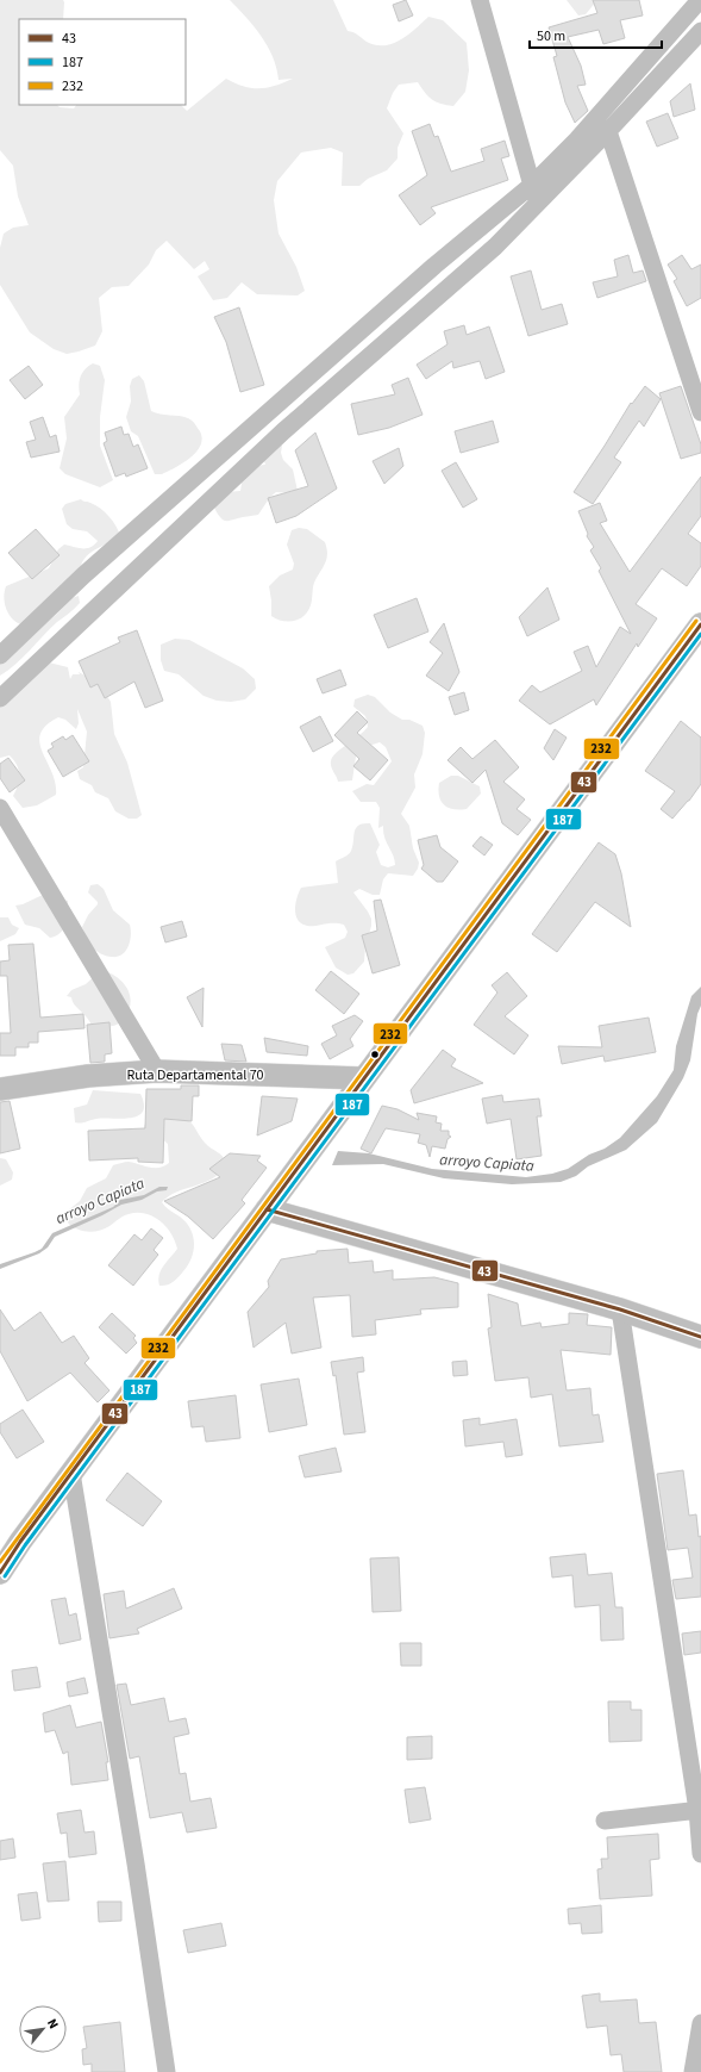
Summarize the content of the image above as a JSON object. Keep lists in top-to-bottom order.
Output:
{
  "streets": {
    "main road": ["Ruta Departamental 70"]
  },
  "water": ["arroyo Capiata"],
  "lines": ["transit line 232", "transit line 43", "transit line 187"],
  "legend": ["43", "187", "232"],
  "scale_bar": "50 m",
  "north": "top right"
}
